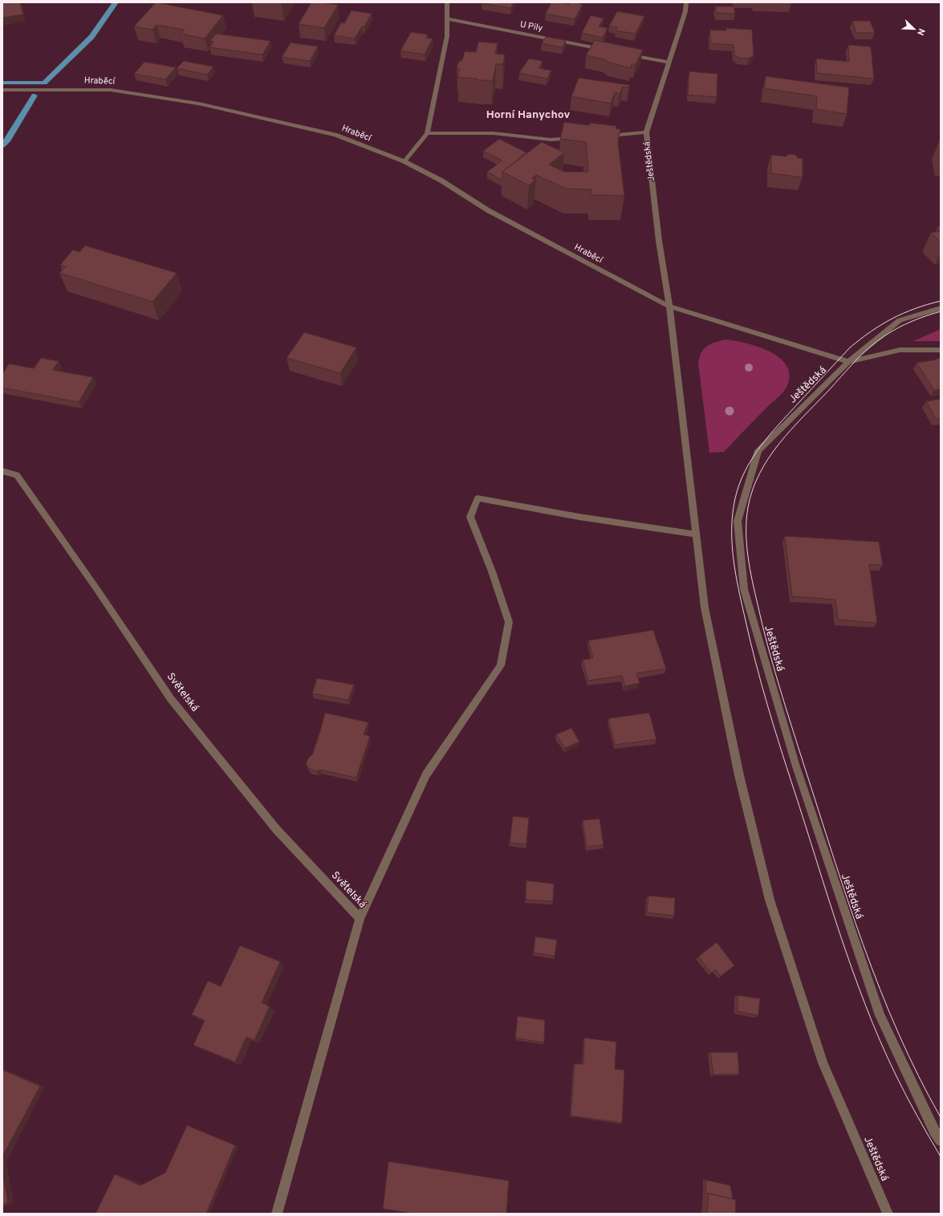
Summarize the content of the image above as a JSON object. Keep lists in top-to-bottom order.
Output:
{
  "streets": {
    "street": [
      "U Pily",
      "Hraběcí",
      "Ještědská",
      "Světelská"
    ]
  },
  "crossings": [
    ["Hraběcí", "Ještědská"]
  ],
  "districts": ["Horní Hanychov"],
  "north": "bottom right"
}
